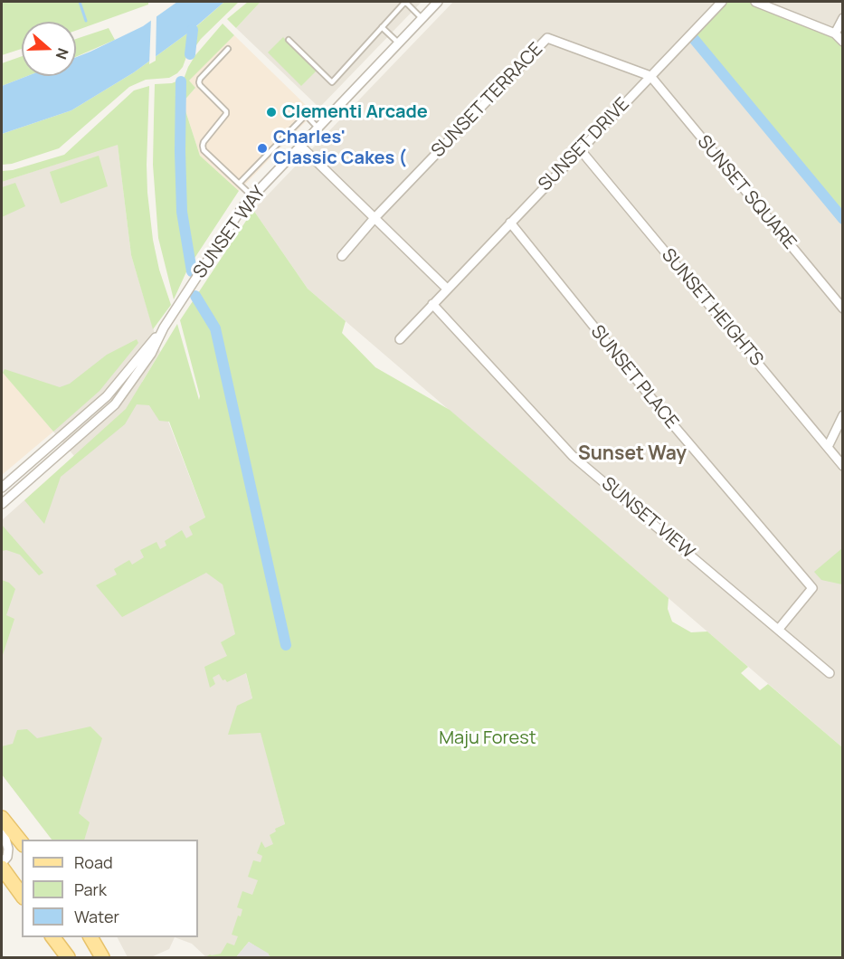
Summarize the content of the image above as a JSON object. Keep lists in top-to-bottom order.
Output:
{
  "streets": {
    "street": [
      "SUNSET TERRACE",
      "SUNSET DRIVE",
      "SUNSET SQUARE",
      "SUNSET WAY",
      "SUNSET HEIGHTS",
      "SUNSET PLACE",
      "SUNSET VIEW"
    ]
  },
  "crossings": [
    ["SUNSET TERRACE", "SUNSET DRIVE"],
    ["SUNSET TERRACE", "SUNSET SQUARE"],
    ["SUNSET DRIVE", "SUNSET SQUARE"],
    ["SUNSET DRIVE", "SUNSET HEIGHTS"],
    ["SUNSET DRIVE", "SUNSET PLACE"],
    ["SUNSET DRIVE", "SUNSET VIEW"],
    ["SUNSET PLACE", "SUNSET VIEW"]
  ],
  "districts": ["Sunset Way"],
  "parks": ["Maju Forest"],
  "places": ["Clementi Arcade", "Charles' Classic Cakes ("],
  "legend": ["Road", "Park", "Water"],
  "north": "right"
}
